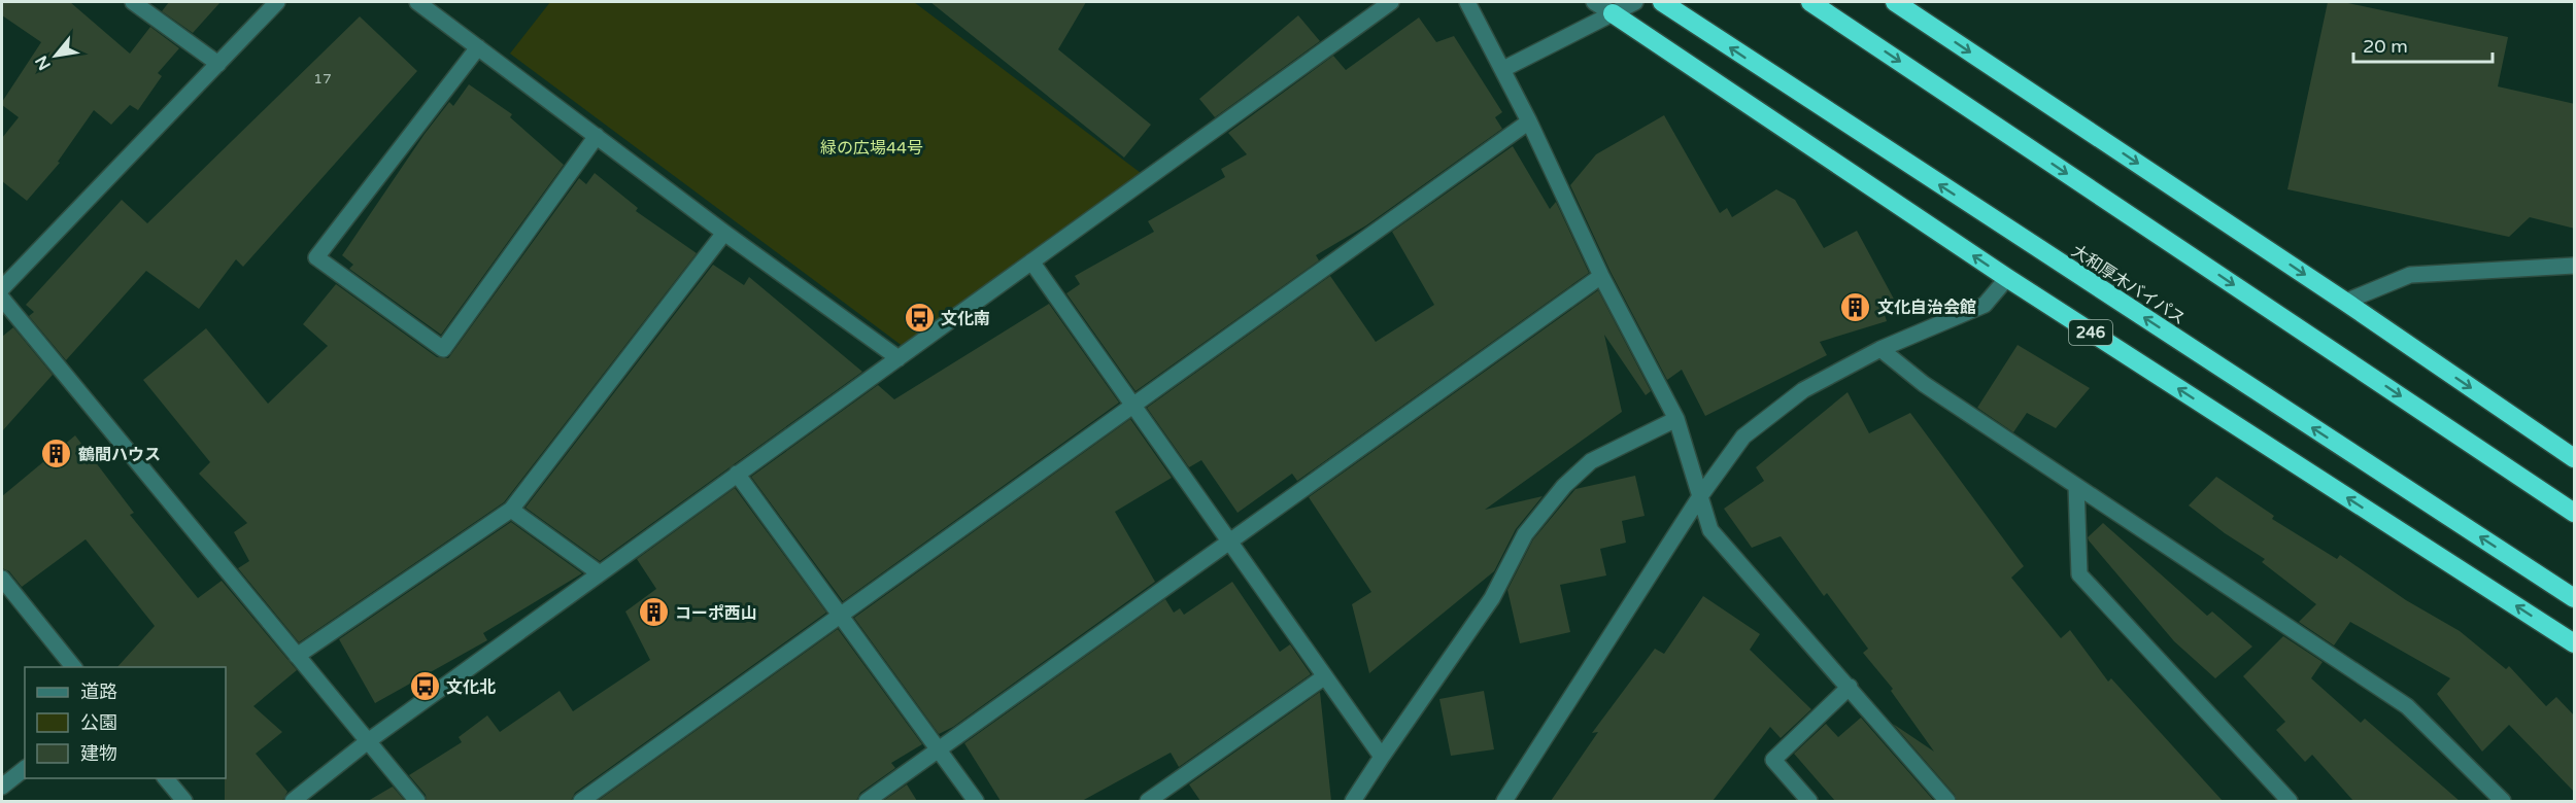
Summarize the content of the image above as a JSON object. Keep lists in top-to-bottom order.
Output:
{
  "streets": {
    "highway": ["大和厚木バイパス", "246"]
  },
  "parks": ["緑の広場44号"],
  "places": {
    "building": ["文化自治会館", "鶴間ハウス", "コーポ西山"],
    "bus stop": ["文化南", "文化北"]
  },
  "house_numbers": ["17"],
  "legend": ["道路", "公園", "建物"],
  "scale_bar": "20 m",
  "north": "bottom left"
}
